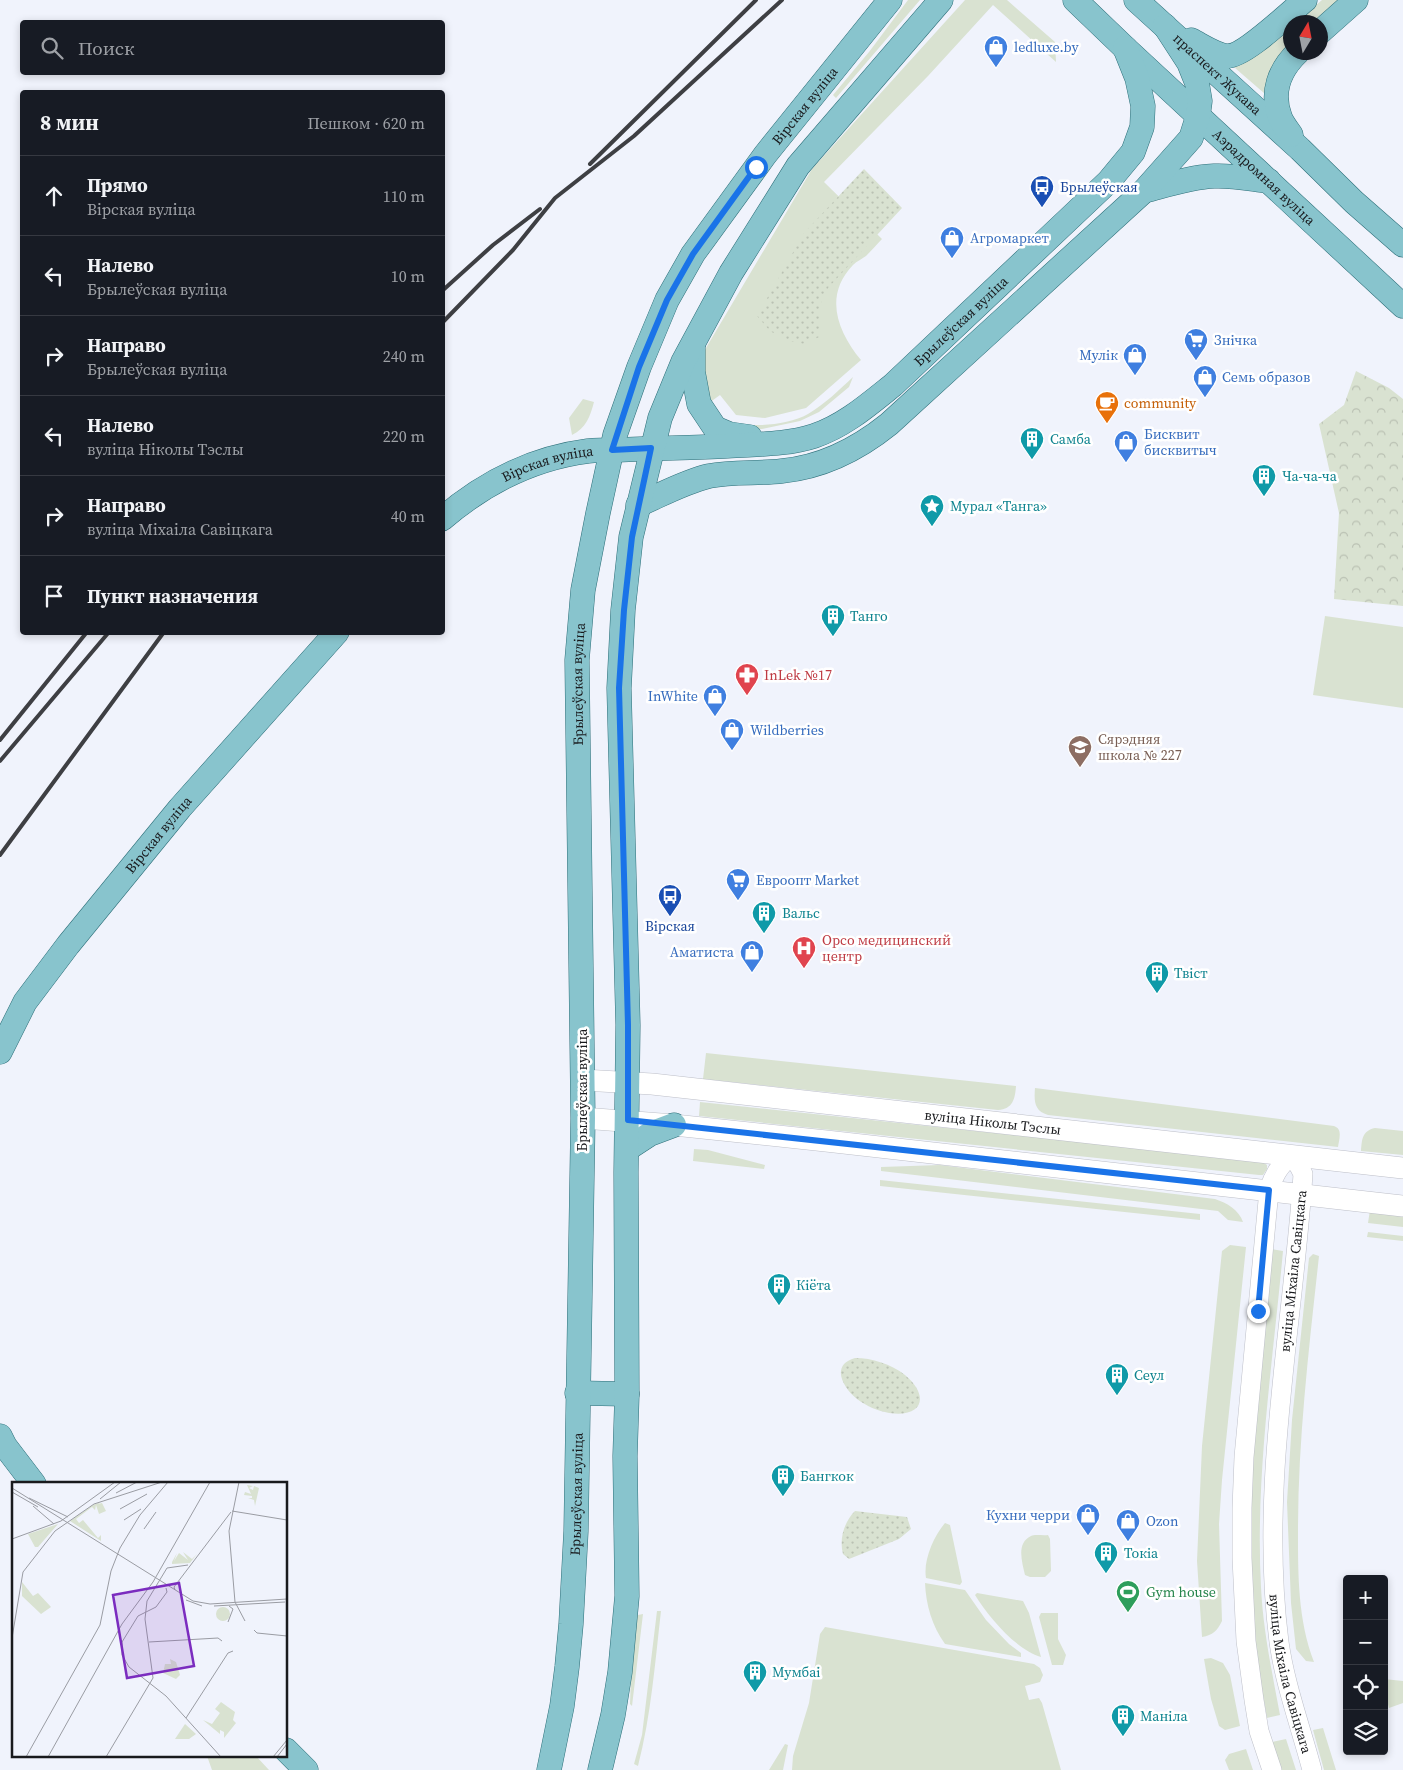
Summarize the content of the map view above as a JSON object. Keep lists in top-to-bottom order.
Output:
{
  "streets": {
    "main road": [
      "праспект Жукава",
      "Вірская вуліца",
      "Аэрадромная вуліца",
      "Брылеўская вуліца",
      "вуліца Ніколы Тэслы"
    ],
    "street": ["вуліца Міхаіла Савіцкага"]
  },
  "crossings": [
    ["праспект Жукава", "Брылеўская вуліца"],
    ["Вірская вуліца", "Брылеўская вуліца"],
    ["Аэрадромная вуліца", "Брылеўская вуліца"],
    ["Брылеўская вуліца", "вуліца Ніколы Тэслы"],
    ["вуліца Ніколы Тэслы", "вуліца Міхаіла Савіцкага"]
  ],
  "places": {
    "shop": [
      "ledluxe.by",
      "Агромаркет",
      "Мулік",
      "Семь образов",
      "Бисквит бисквитыч",
      "InWhite",
      "Wildberries",
      "Аматиста",
      "Кухни черри",
      "Ozon"
    ],
    "bus stop": ["Брылеўская", "Вірская"],
    "supermarket": ["Знічка", "Евроопт Market"],
    "cafe": ["community"],
    "building": [
      "Самба",
      "Ча-ча-ча",
      "Танго",
      "Вальс",
      "Твіст",
      "Кіёта",
      "Сеул",
      "Бангкок",
      "Токіа",
      "Мумбаі",
      "Маніла"
    ],
    "place": ["Мурал «Танга»"],
    "pharmacy": ["InLek №17"],
    "school or university": ["Сярэдняя школа № 227"],
    "hospital": ["Орсо медицинский центр"],
    "sports": ["Gym house"]
  },
  "north": "top",
  "page": {
    "search": "Поиск",
    "heading": ["8 мин", "Пешком · 620 m"],
    "list": [
      ["Прямо", "Вірская вуліца", "110 m"],
      ["Налево", "Брылеўская вуліца", "10 m"],
      ["Направо", "Брылеўская вуліца", "240 m"],
      ["Налево", "вуліца Ніколы Тэслы", "220 m"],
      ["Направо", "вуліца Міхаіла Савіцкага", "40 m"],
      "Пункт назначения"
    ],
    "map_buttons": ["+", "−"]
  }
}
